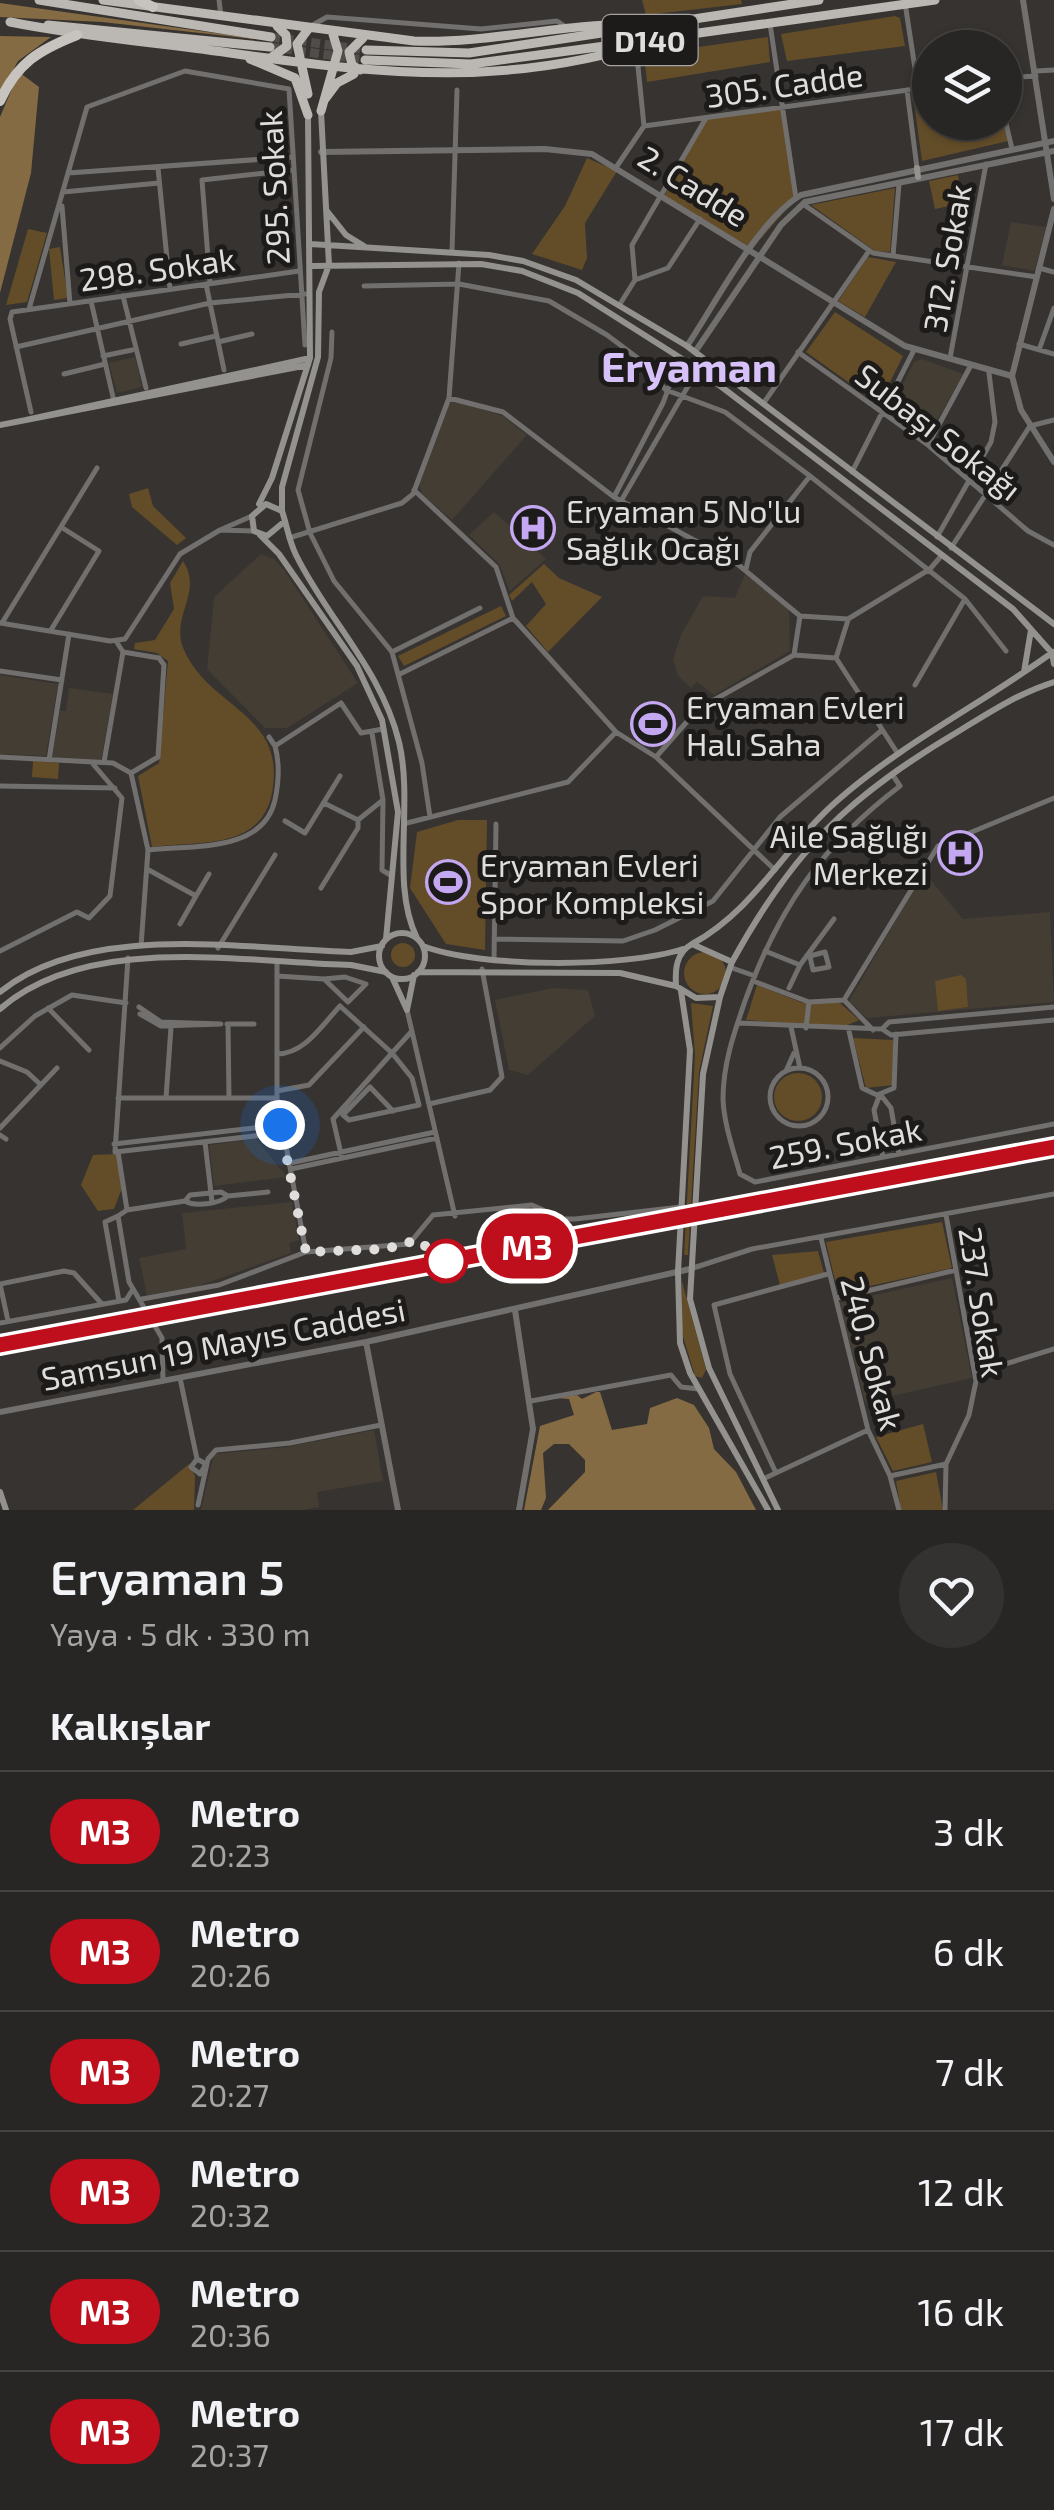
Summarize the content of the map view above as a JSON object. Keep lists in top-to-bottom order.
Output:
{
  "streets": {
    "highway": ["D140"],
    "street": [
      "305. Cadde",
      "2. Cadde",
      "295. Sokak",
      "312. Sokak",
      "298. Sokak",
      "Subaşı Sokağı",
      "259. Sokak",
      "237. Sokak",
      "Samsun 19 Mayıs Caddesi",
      "240. Sokak"
    ]
  },
  "crossings": [
    ["2. Cadde", "312. Sokak"],
    ["295. Sokak", "298. Sokak"],
    ["237. Sokak", "240. Sokak"]
  ],
  "districts": ["Eryaman"],
  "places": {
    "hospital": ["Eryaman 5 No'lu Sağlık Ocağı", "Aile Sağlığı Merkezi"],
    "sports": ["Eryaman Evleri Halı Saha", "Eryaman Evleri Spor Kompleksi"]
  },
  "lines": ["metro line M3"],
  "page": {
    "on_map": "M3",
    "heading": [
      ["Eryaman 5", "Yaya · 5 dk · 330 m"],
      "Kalkışlar"
    ],
    "list": [
      {
        "mark": "M3",
        "name": "Metro",
        "note": "20:23",
        "value": "3 dk"
      },
      {
        "mark": "M3",
        "name": "Metro",
        "note": "20:26",
        "value": "6 dk"
      },
      {
        "mark": "M3",
        "name": "Metro",
        "note": "20:27",
        "value": "7 dk"
      },
      {
        "mark": "M3",
        "name": "Metro",
        "note": "20:32",
        "value": "12 dk"
      },
      {
        "mark": "M3",
        "name": "Metro",
        "note": "20:36",
        "value": "16 dk"
      },
      {
        "mark": "M3",
        "name": "Metro",
        "note": "20:37",
        "value": "17 dk"
      }
    ]
  }
}
